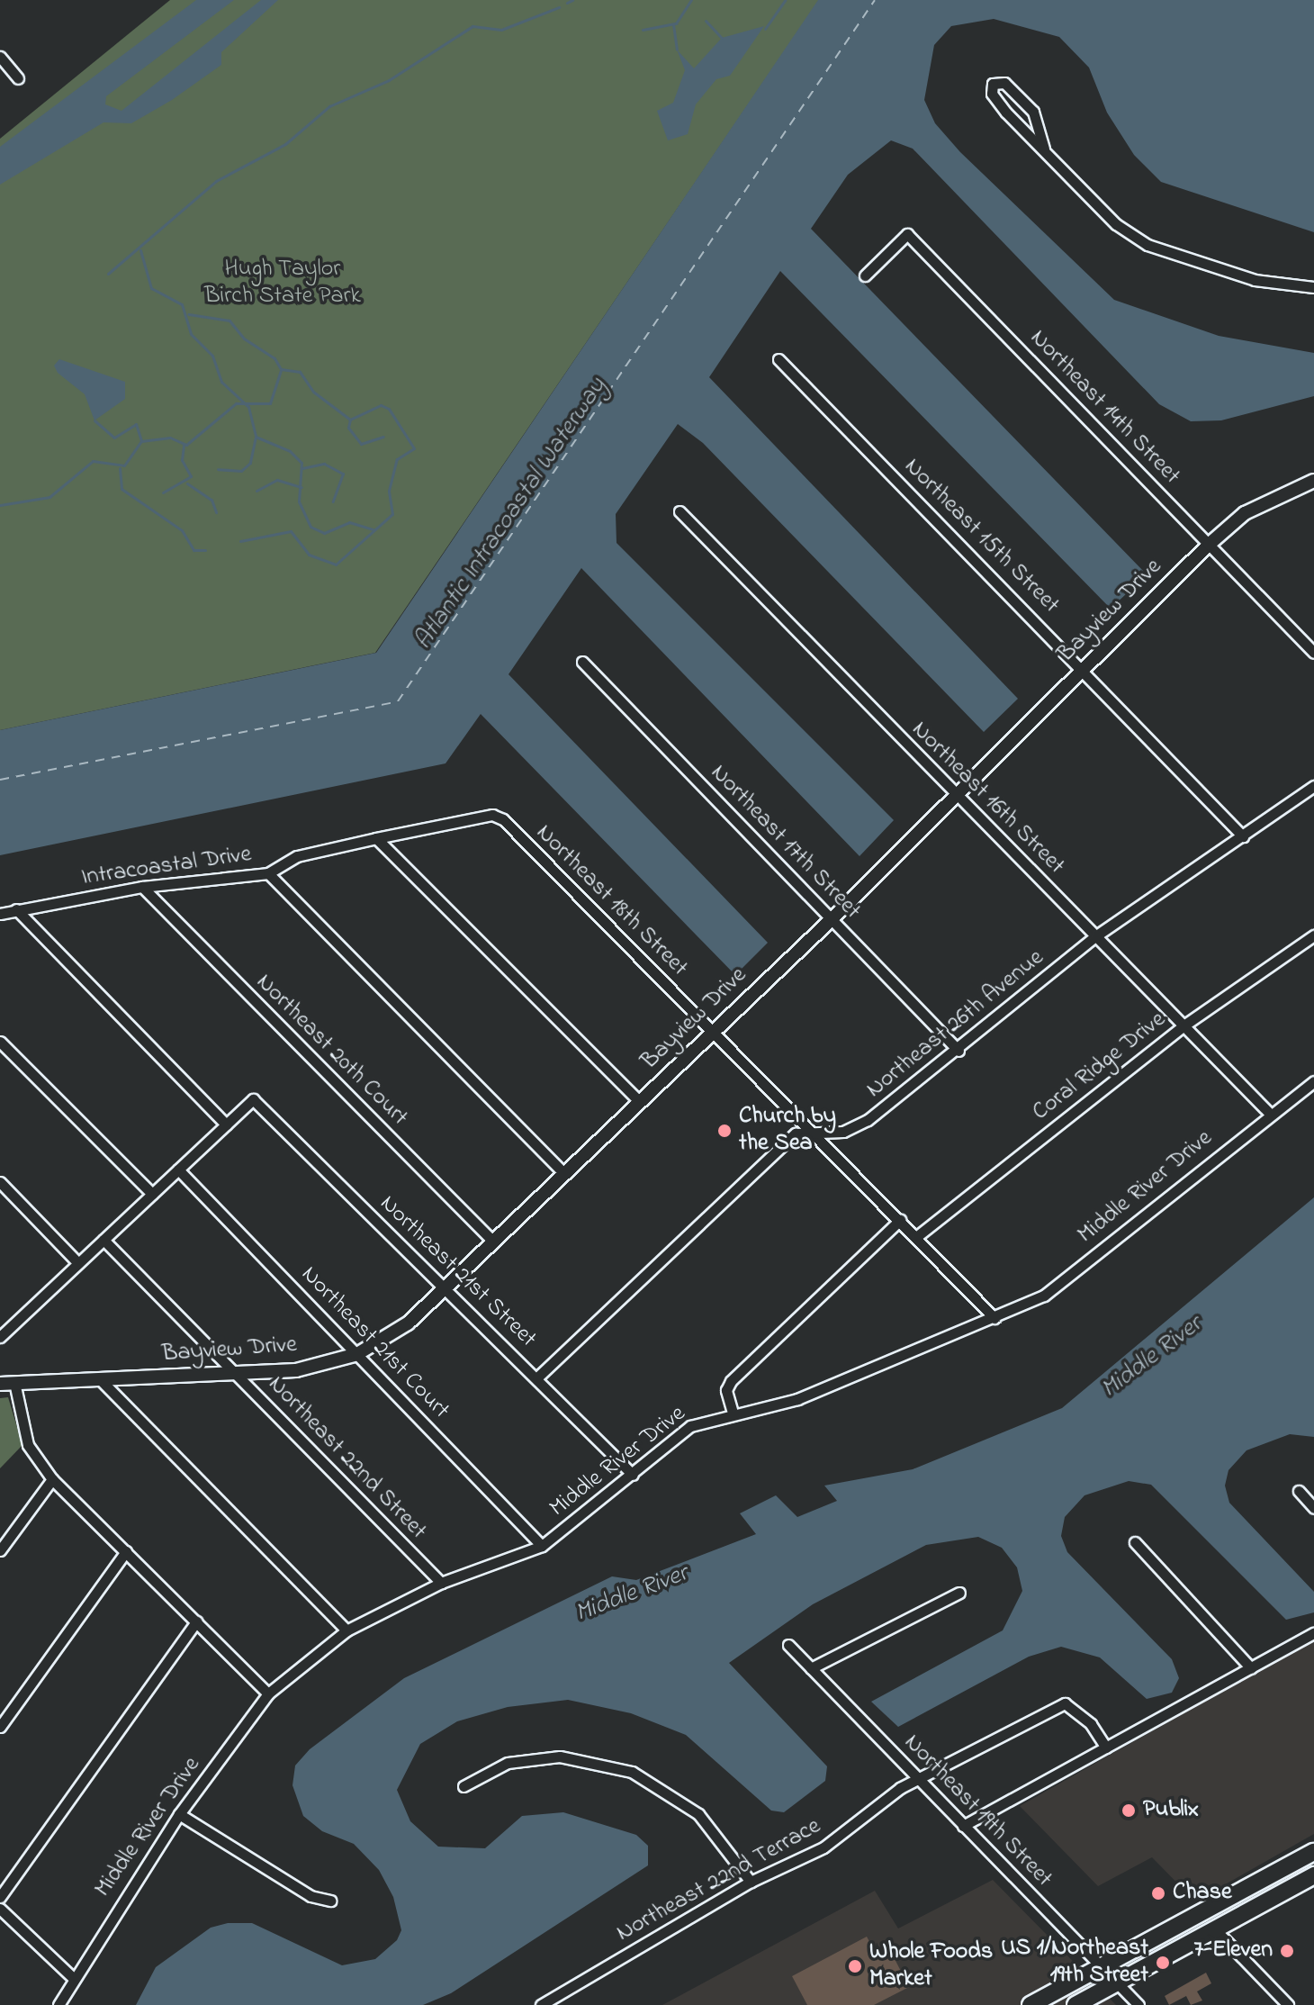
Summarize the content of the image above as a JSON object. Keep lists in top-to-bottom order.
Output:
{
  "streets": {
    "street": [
      "Northeast 14th Street",
      "Northeast 15th Street",
      "Bayview Drive",
      "Northeast 16th Street",
      "Northeast 17th Street",
      "Intracoastal Drive",
      "Northeast 18th Street",
      "Northeast 26th Avenue",
      "Northeast 20th Court",
      "Coral Ridge Drive",
      "Middle River Drive",
      "Northeast 21st Street",
      "Northeast 21st Court",
      "Northeast 22nd Street",
      "Northeast 19th Street",
      "Northeast 22nd Terrace"
    ]
  },
  "crossings": [
    ["Northeast 14th Street", "Bayview Drive"],
    ["Northeast 15th Street", "Bayview Drive"],
    ["Northeast 15th Street", "Northeast 26th Avenue"],
    ["Bayview Drive", "Northeast 16th Street"],
    ["Bayview Drive", "Northeast 17th Street"],
    ["Bayview Drive", "Northeast 18th Street"],
    ["Bayview Drive", "Northeast 20th Court"],
    ["Bayview Drive", "Northeast 21st Street"],
    ["Bayview Drive", "Northeast 21st Court"],
    ["Bayview Drive", "Northeast 22nd Street"],
    ["Northeast 16th Street", "Northeast 26th Avenue"],
    ["Northeast 16th Street", "Coral Ridge Drive"],
    ["Northeast 16th Street", "Middle River Drive"],
    ["Northeast 17th Street", "Northeast 26th Avenue"],
    ["Intracoastal Drive", "Northeast 18th Street"],
    ["Intracoastal Drive", "Northeast 20th Court"],
    ["Northeast 18th Street", "Northeast 26th Avenue"],
    ["Northeast 18th Street", "Coral Ridge Drive"],
    ["Northeast 18th Street", "Middle River Drive"],
    ["Northeast 26th Avenue", "Northeast 21st Street"],
    ["Middle River Drive", "Northeast 21st Street"],
    ["Middle River Drive", "Northeast 21st Court"],
    ["Middle River Drive", "Northeast 22nd Street"],
    ["Northeast 19th Street", "Northeast 22nd Terrace"]
  ],
  "water": ["Atlantic Intracoastal Waterway", "Middle River"],
  "parks": ["Hugh Taylor Birch State Park"],
  "places": [
    "Church by the Sea",
    "Publix",
    "Chase",
    "7-Eleven",
    "US 1/Northeast 19th Street",
    "Whole Foods Market"
  ]
}
